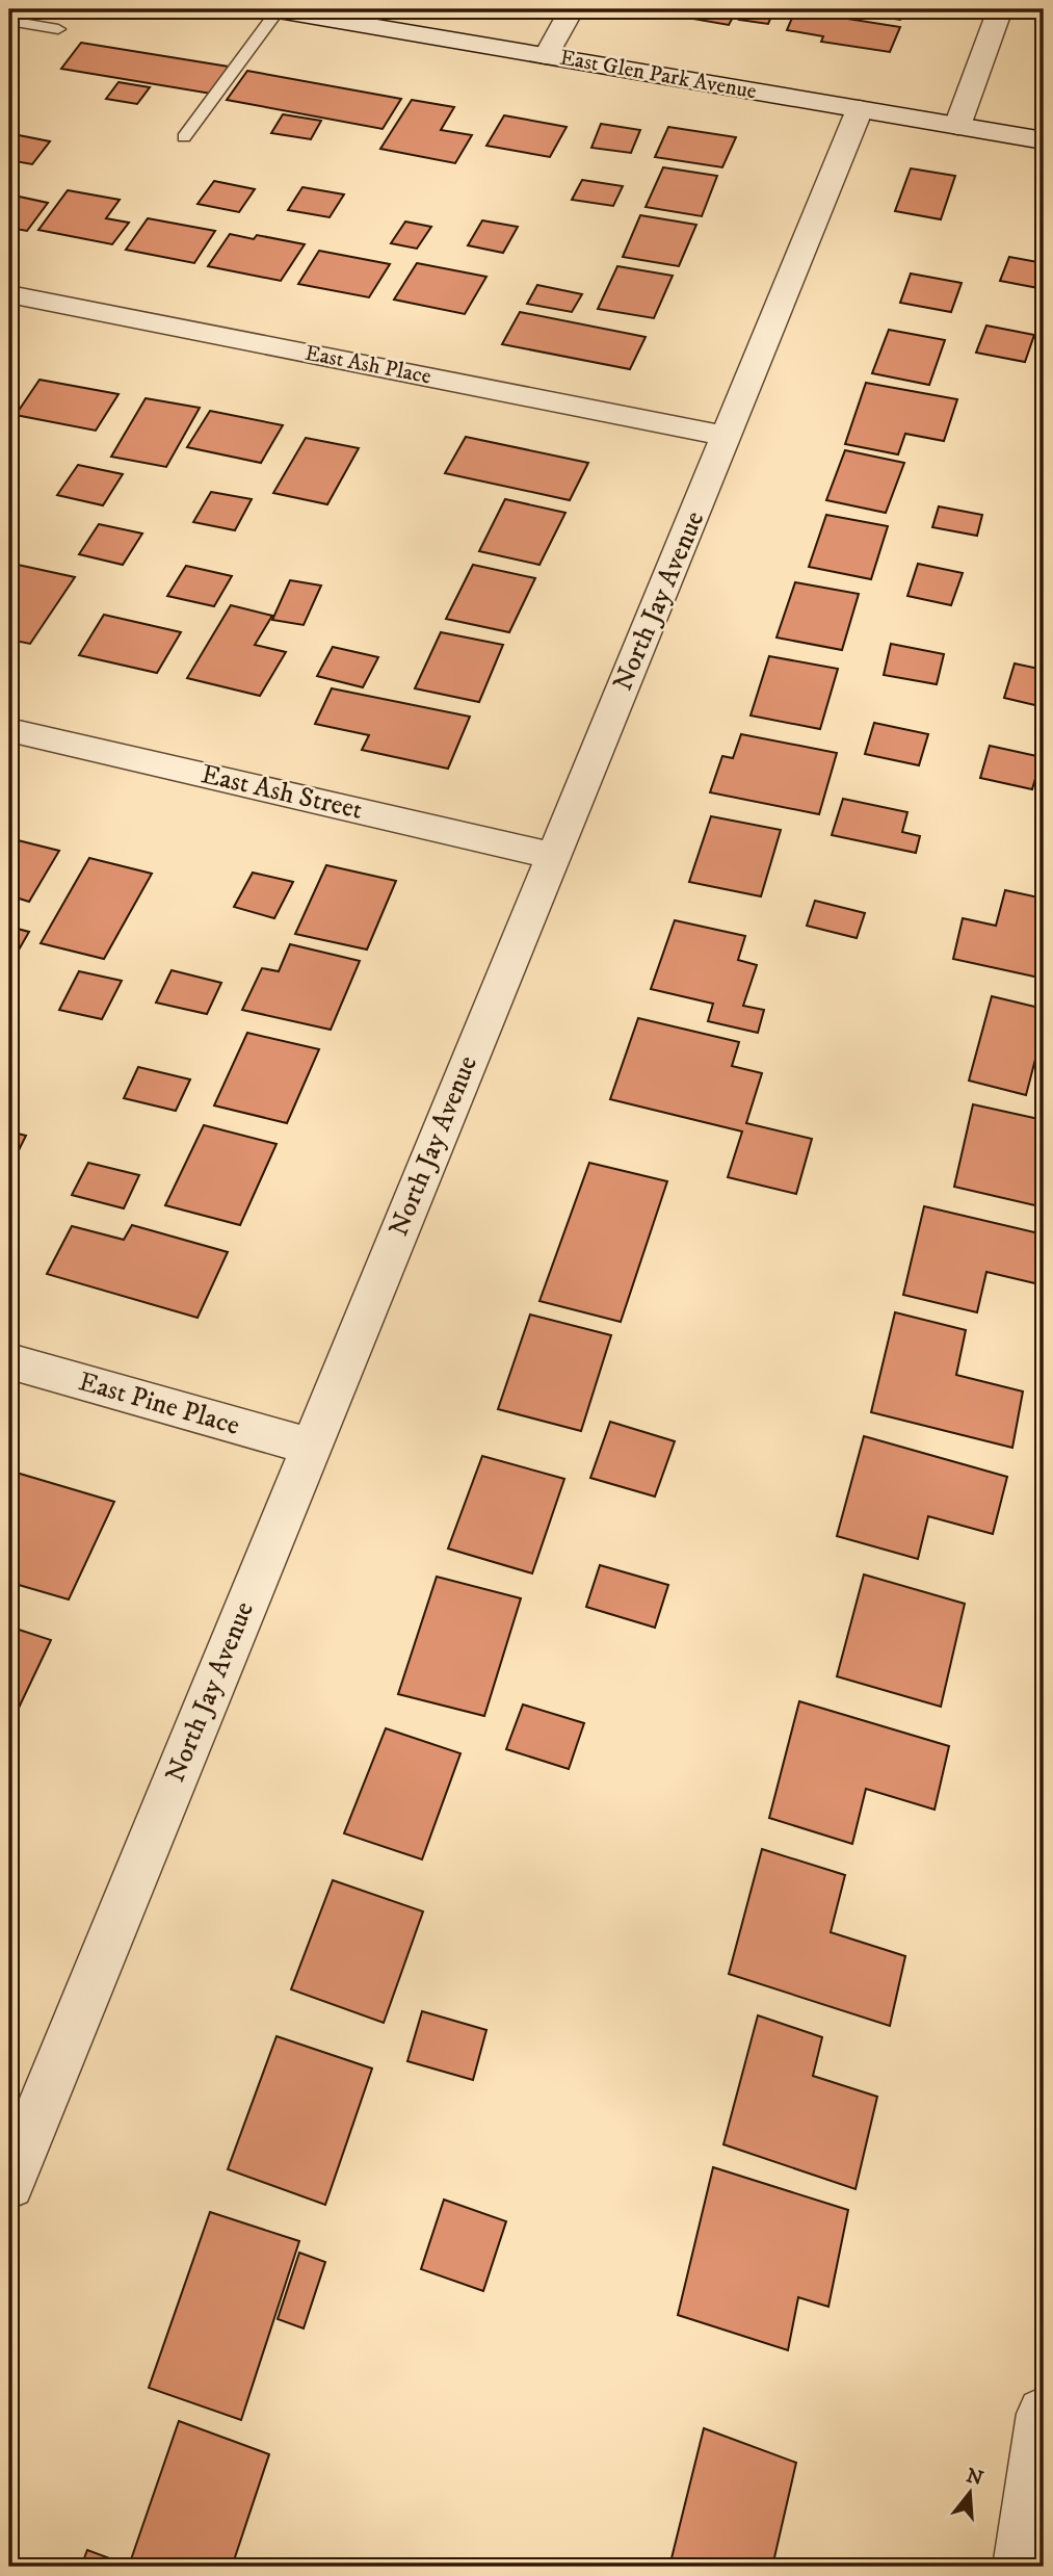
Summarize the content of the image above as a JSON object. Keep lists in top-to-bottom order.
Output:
{
  "streets": {
    "street": [
      "East Glen Park Avenue",
      "East Ash Place",
      "North Jay Avenue",
      "East Ash Street",
      "East Pine Place"
    ]
  },
  "crossings": [
    ["East Glen Park Avenue", "North Jay Avenue"],
    ["East Ash Place", "North Jay Avenue"],
    ["North Jay Avenue", "East Ash Street"],
    ["North Jay Avenue", "East Pine Place"]
  ],
  "north": "top"
}
